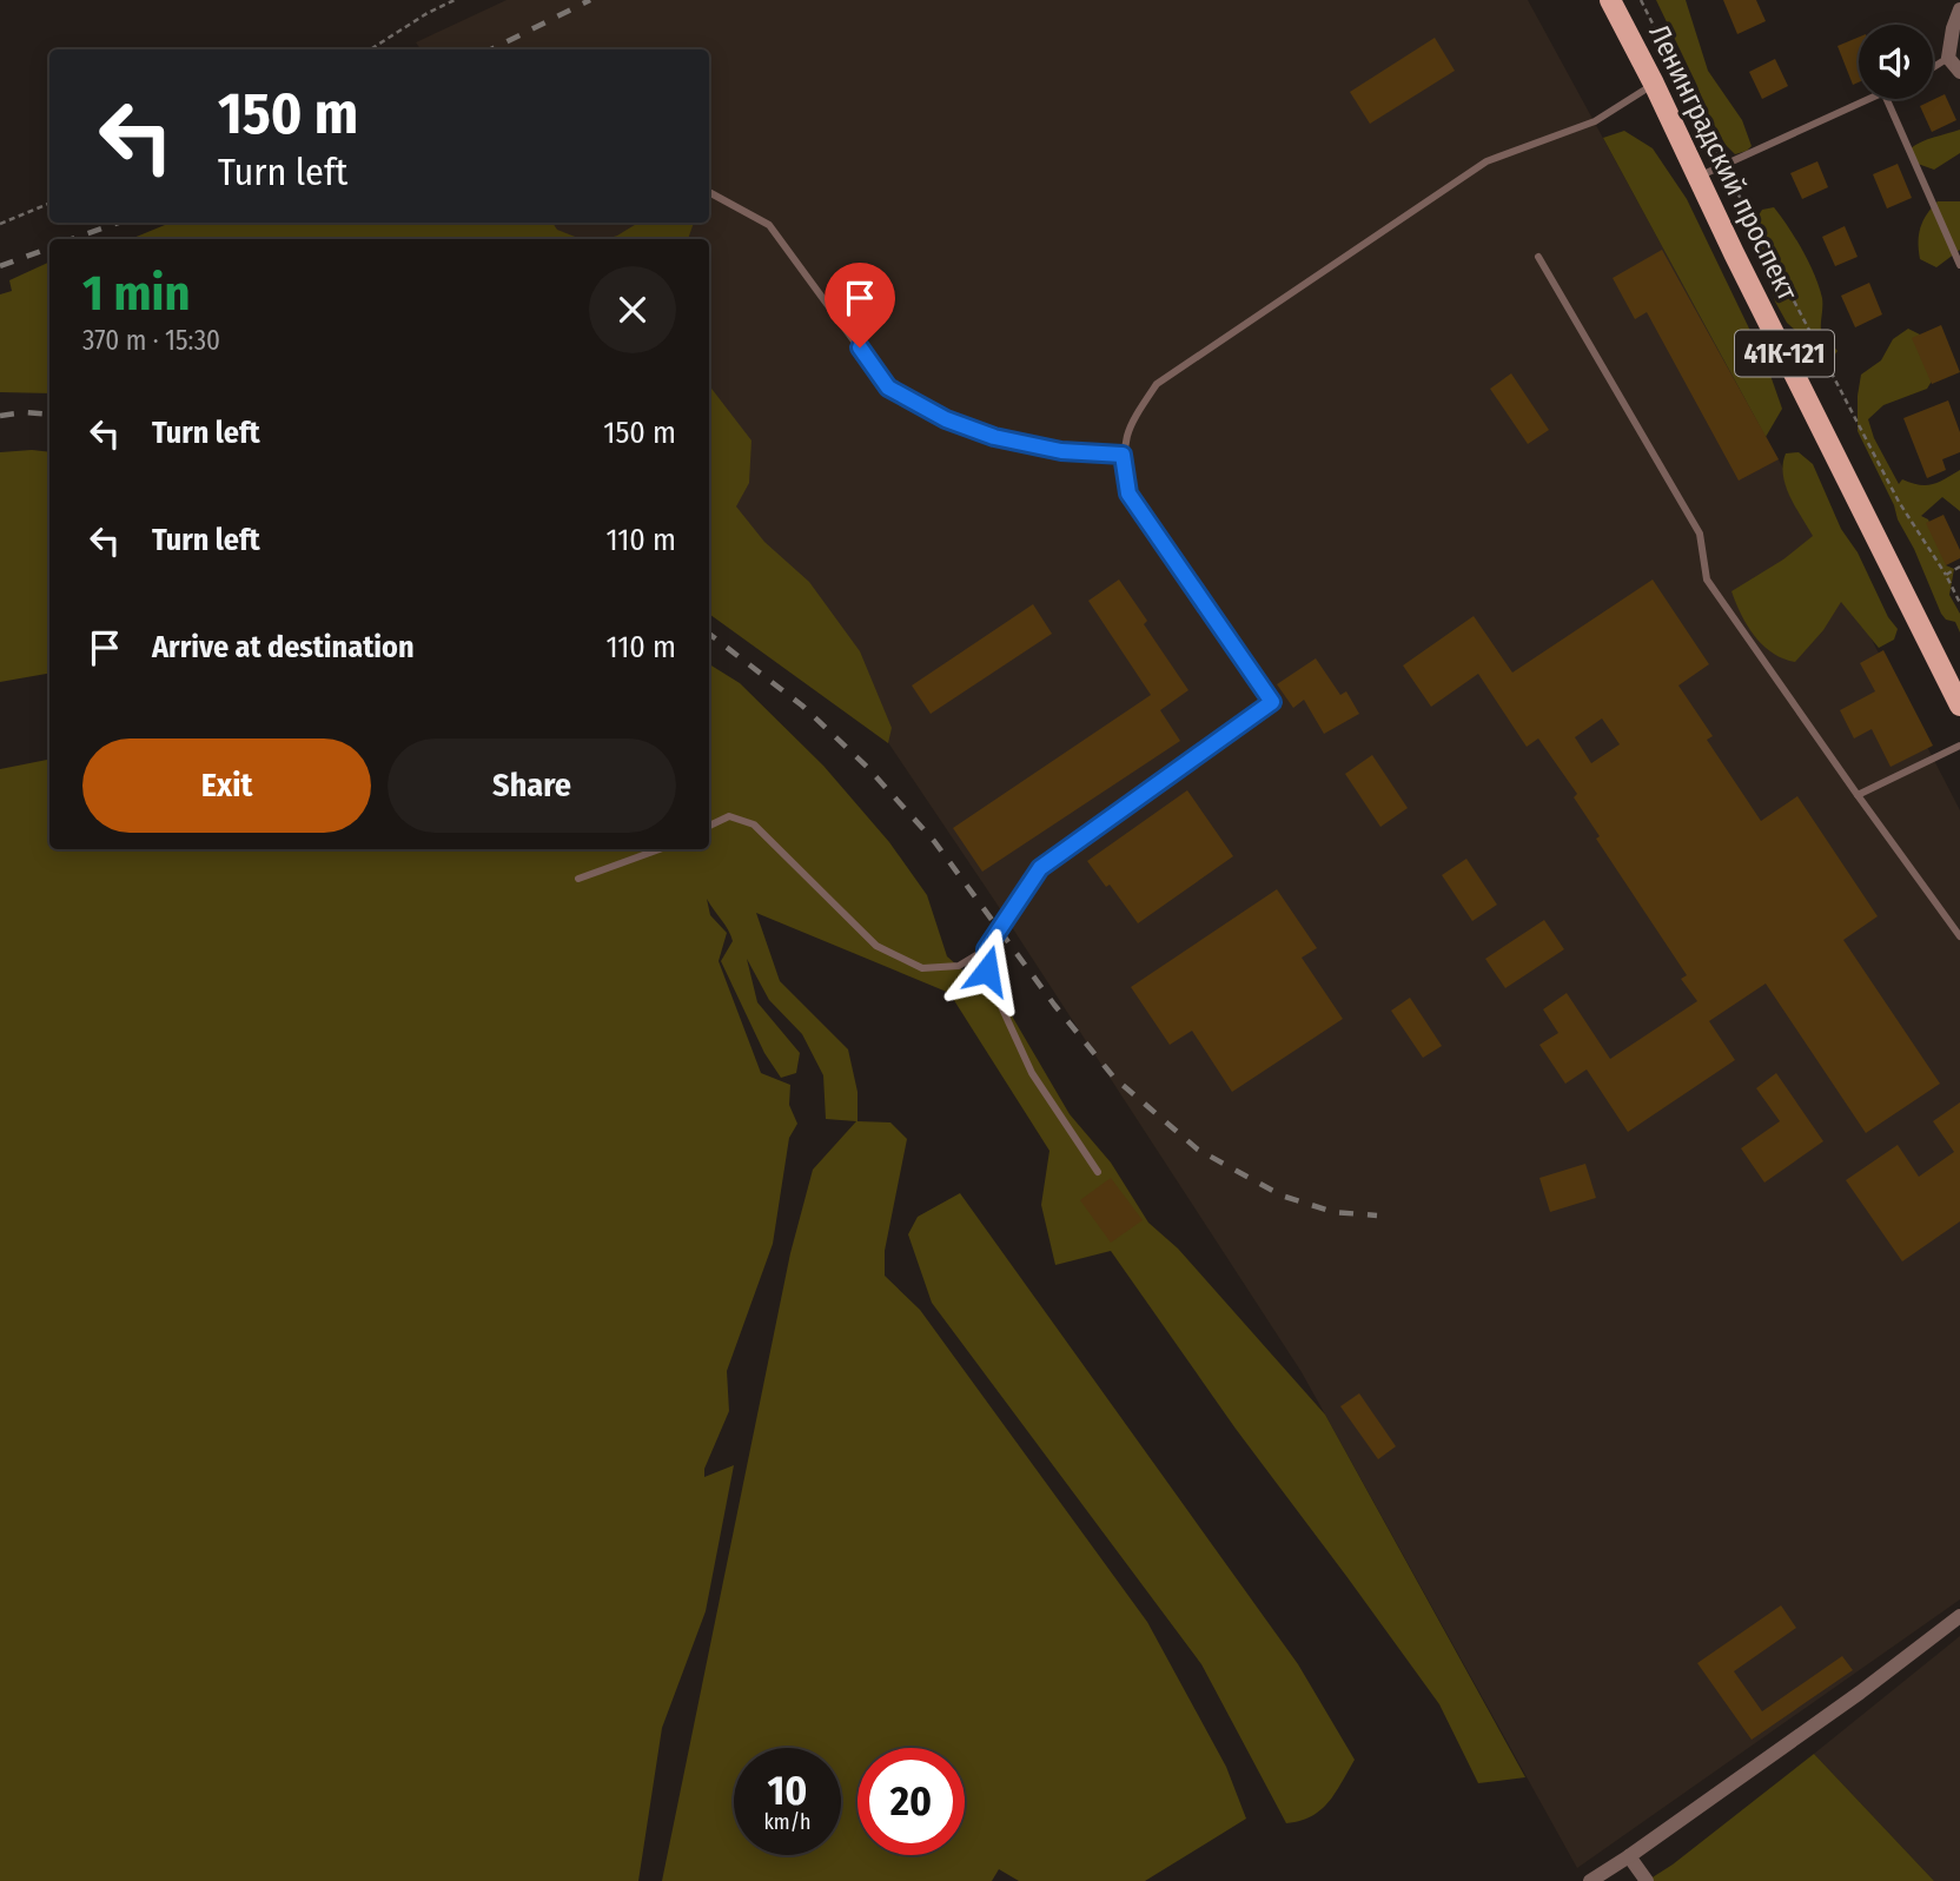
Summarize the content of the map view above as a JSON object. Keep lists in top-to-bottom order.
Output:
{
  "streets": {
    "main road": ["Ленинградский проспект", "41К-121"]
  },
  "page": {
    "turn": ["150 m", "Turn left"],
    "heading": ["1 min", "370 m · 15:30"],
    "list": [
      {
        "name": "Turn left",
        "value": "150 m"
      },
      {
        "name": "Turn left",
        "value": "110 m"
      },
      {
        "name": "Arrive at destination",
        "value": "110 m"
      }
    ],
    "buttons": ["Exit", "Share"],
    "speed": "10 km/h",
    "limit": "20"
  }
}
